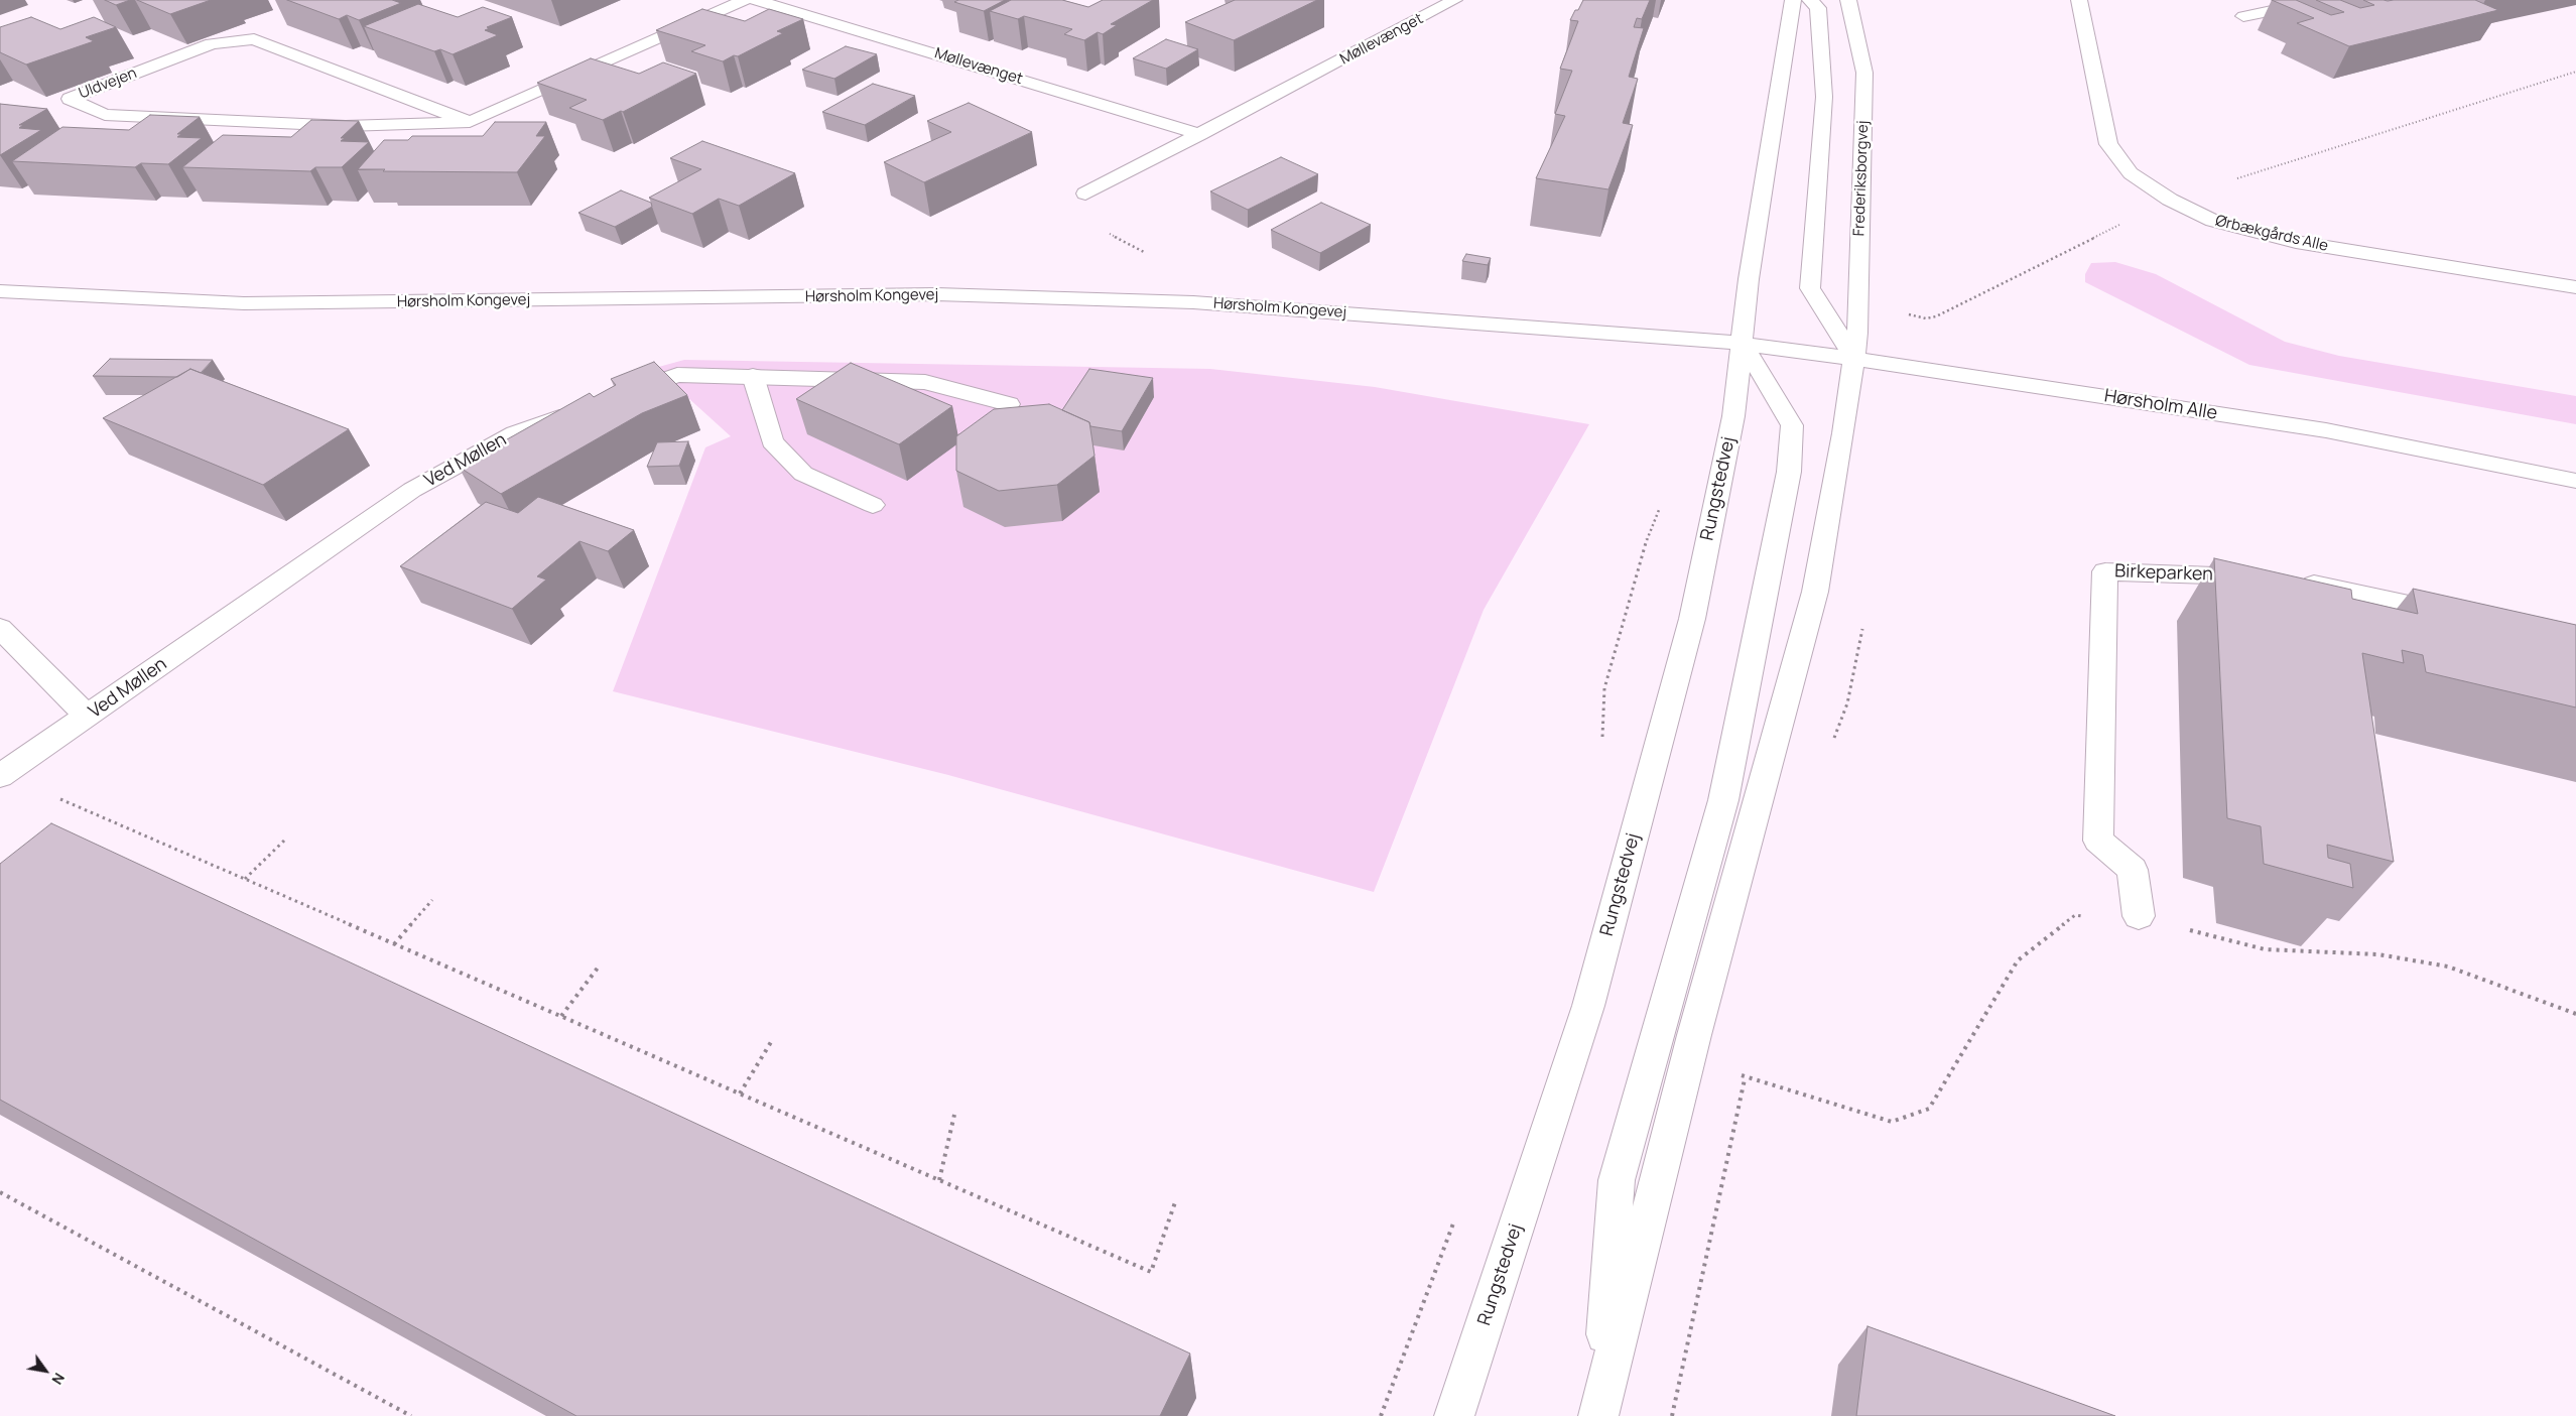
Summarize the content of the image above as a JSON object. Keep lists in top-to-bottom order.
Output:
{
  "streets": {
    "main road": [
      "Møllevænget",
      "Uldvejen",
      "Frederiksborgvej",
      "Ørbækgårds Alle",
      "Hørsholm Kongevej",
      "Hørsholm Alle",
      "Ved Møllen",
      "Rungstedvej",
      "Birkeparken"
    ]
  },
  "crossings": [
    ["Frederiksborgvej", "Hørsholm Alle"],
    ["Hørsholm Kongevej", "Hørsholm Alle"],
    ["Hørsholm Kongevej", "Rungstedvej"],
    ["Hørsholm Alle", "Rungstedvej"]
  ],
  "north": "bottom right"
}
